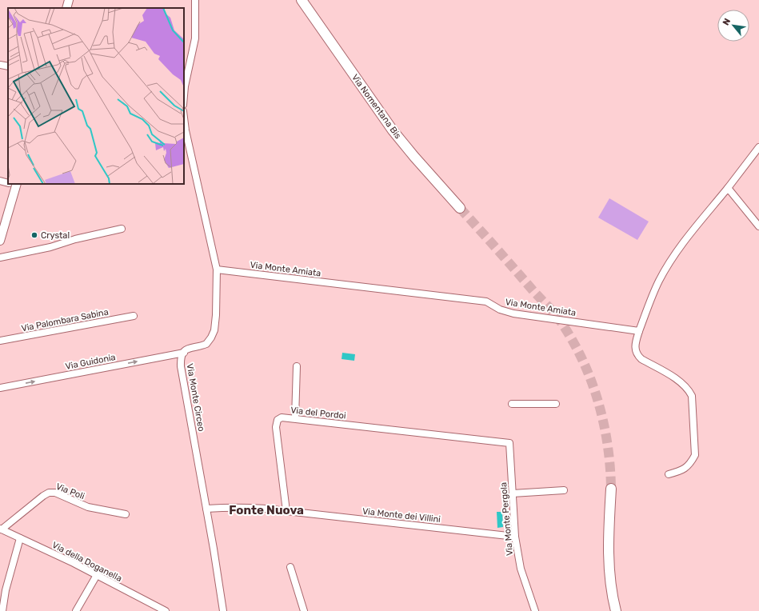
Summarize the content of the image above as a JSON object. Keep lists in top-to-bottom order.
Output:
{
  "streets": {
    "main road": ["Via Nomentana Bis"],
    "street": [
      "Via Monte Amiata",
      "Via Palombara Sabina",
      "Via Guidonia",
      "Via Monte Circeo",
      "Via del Pordoi",
      "Via Poli",
      "Via Monte dei Villini",
      "Via Monte Pergola",
      "Via della Doganella"
    ]
  },
  "crossings": [
    ["Via Monte Amiata", "Via Monte Circeo"],
    ["Via Guidonia", "Via Monte Circeo"],
    ["Via del Pordoi", "Via Monte dei Villini"],
    ["Via del Pordoi", "Via Monte Pergola"],
    ["Via Poli", "Via della Doganella"],
    ["Via Monte dei Villini", "Via Monte Pergola"]
  ],
  "one_way": ["Via Guidonia"],
  "districts": ["Fonte Nuova"],
  "places": ["Crystal"],
  "north": "top left"
}
